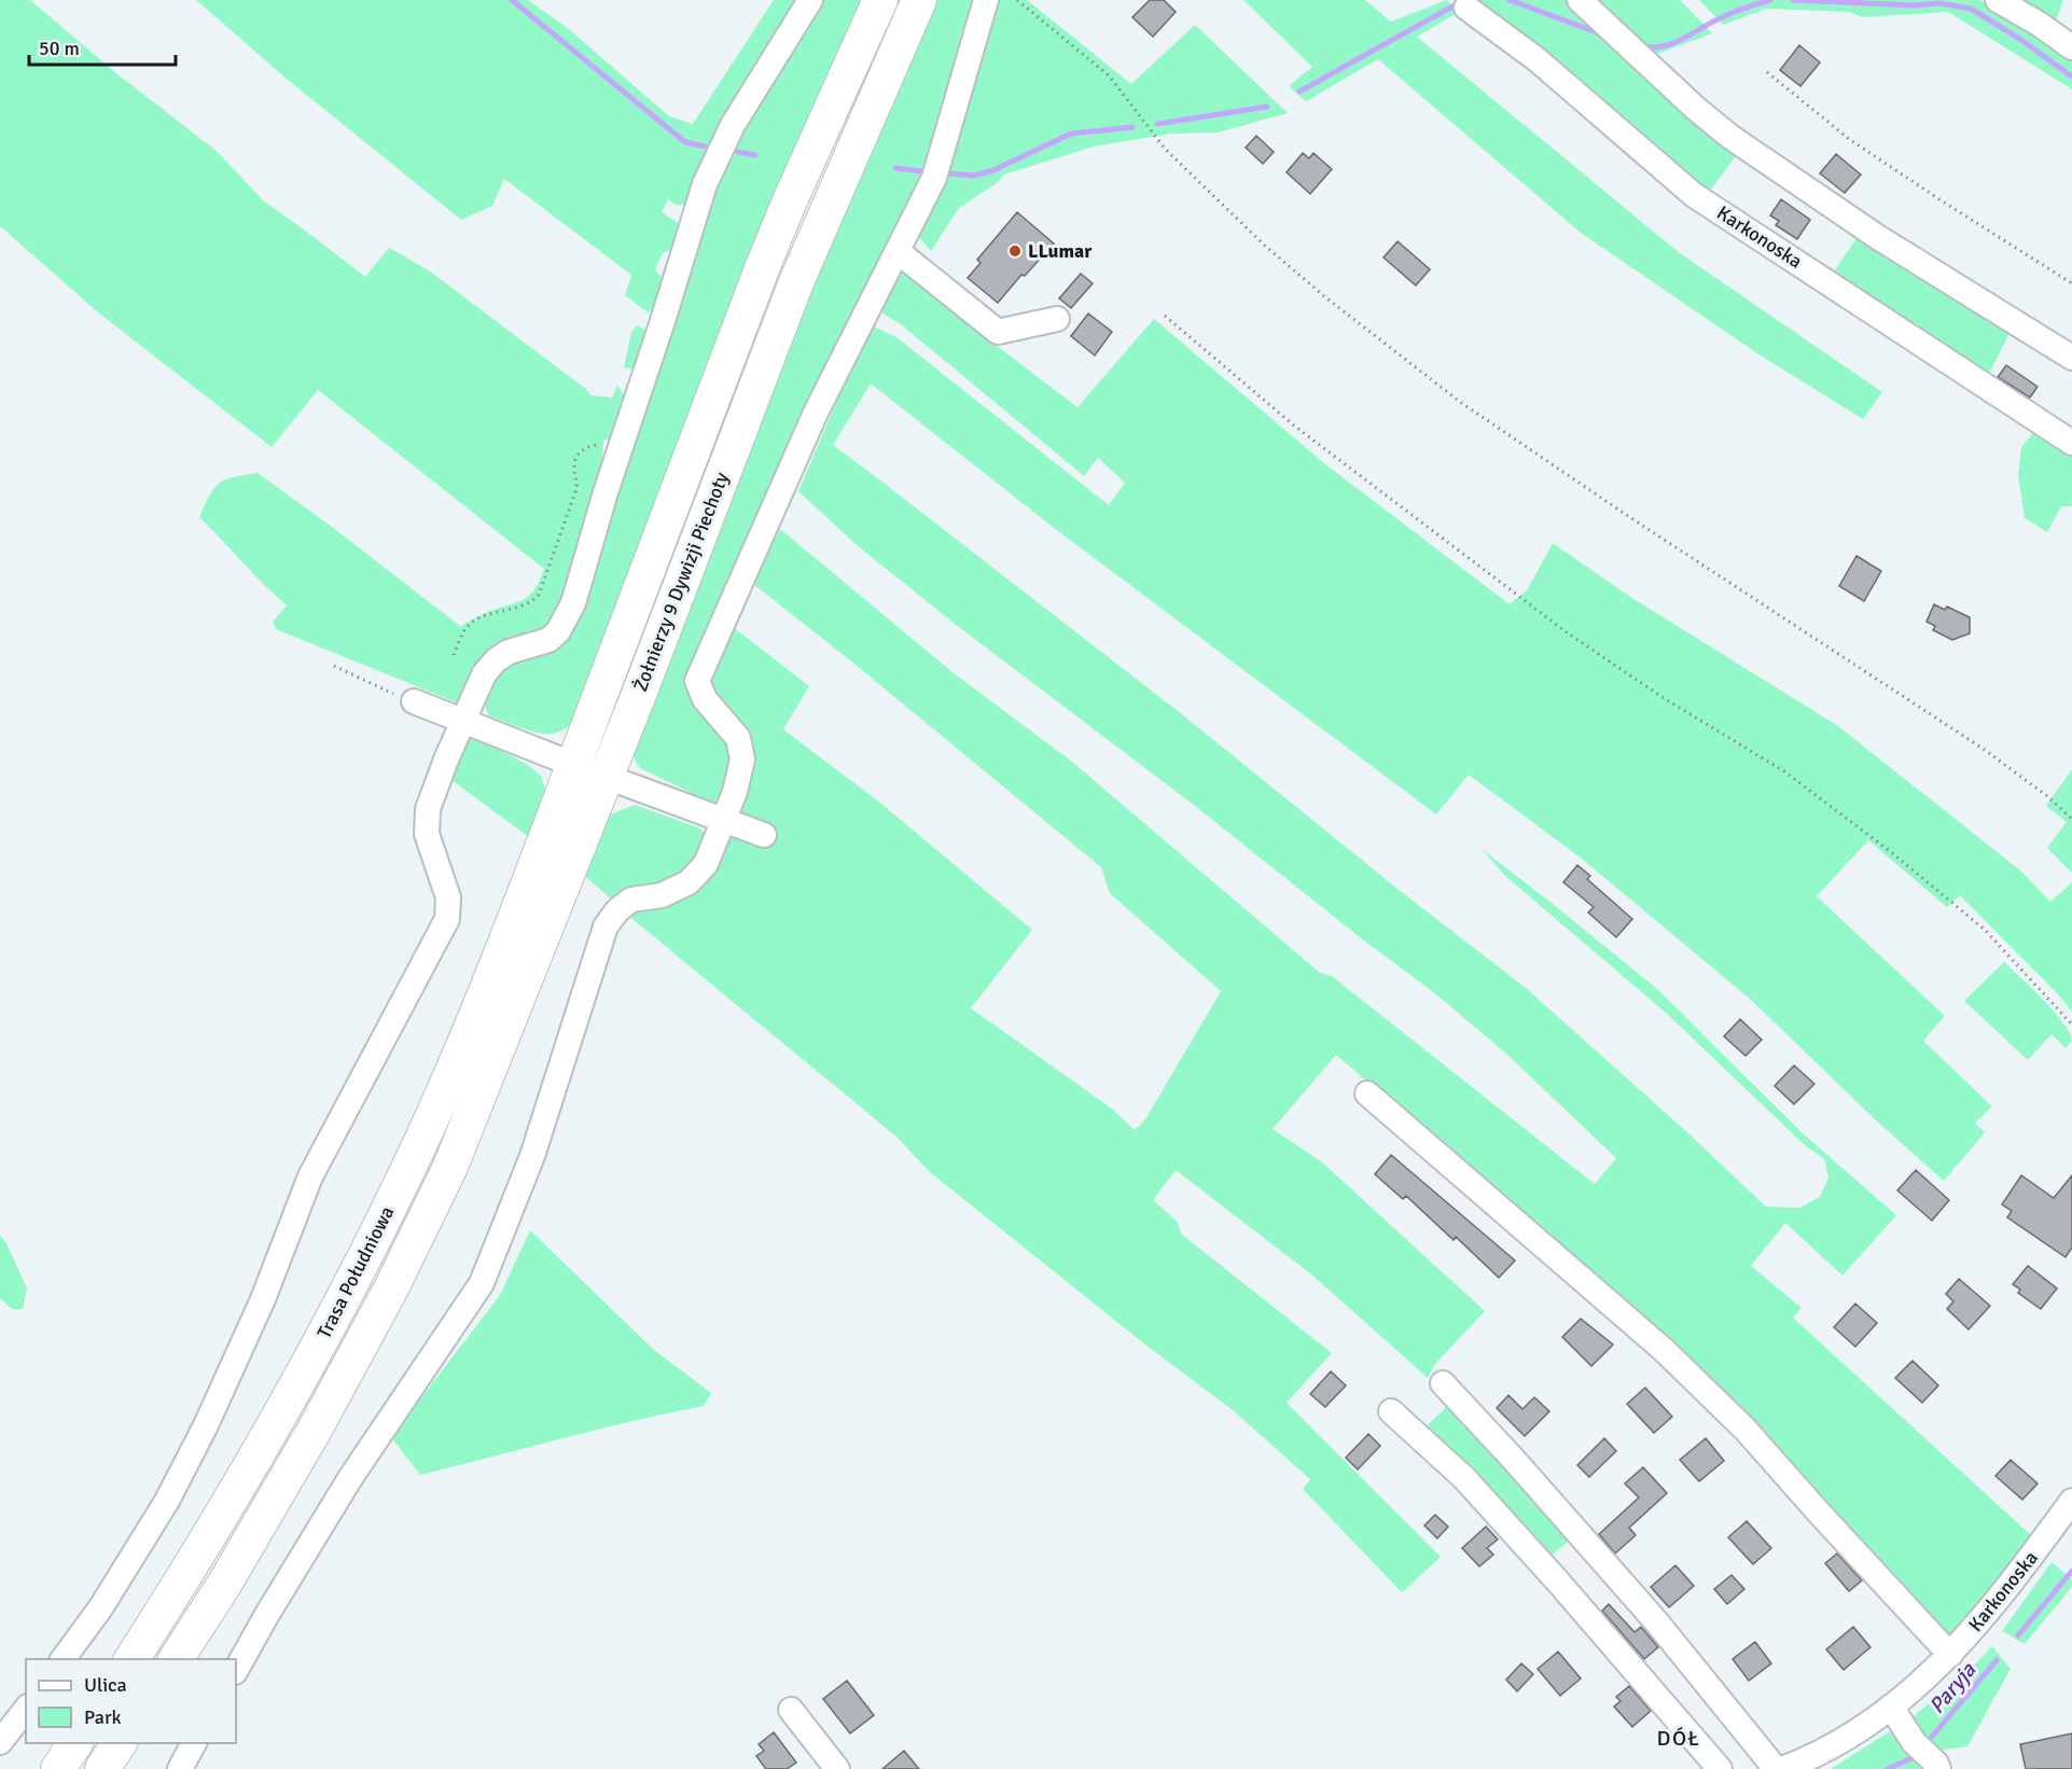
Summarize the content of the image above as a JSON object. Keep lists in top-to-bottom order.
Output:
{
  "streets": {
    "highway": ["Żołnierzy 9 Dywizji Piechoty", "Trasa Południowa"],
    "street": ["Karkonoska"]
  },
  "crossings": [
    ["Żołnierzy 9 Dywizji Piechoty", "Trasa Południowa"]
  ],
  "districts": ["DÓŁ"],
  "water": ["Paryja"],
  "places": ["LLumar"],
  "legend": ["Ulica", "Park"],
  "scale_bar": "50 m"
}
